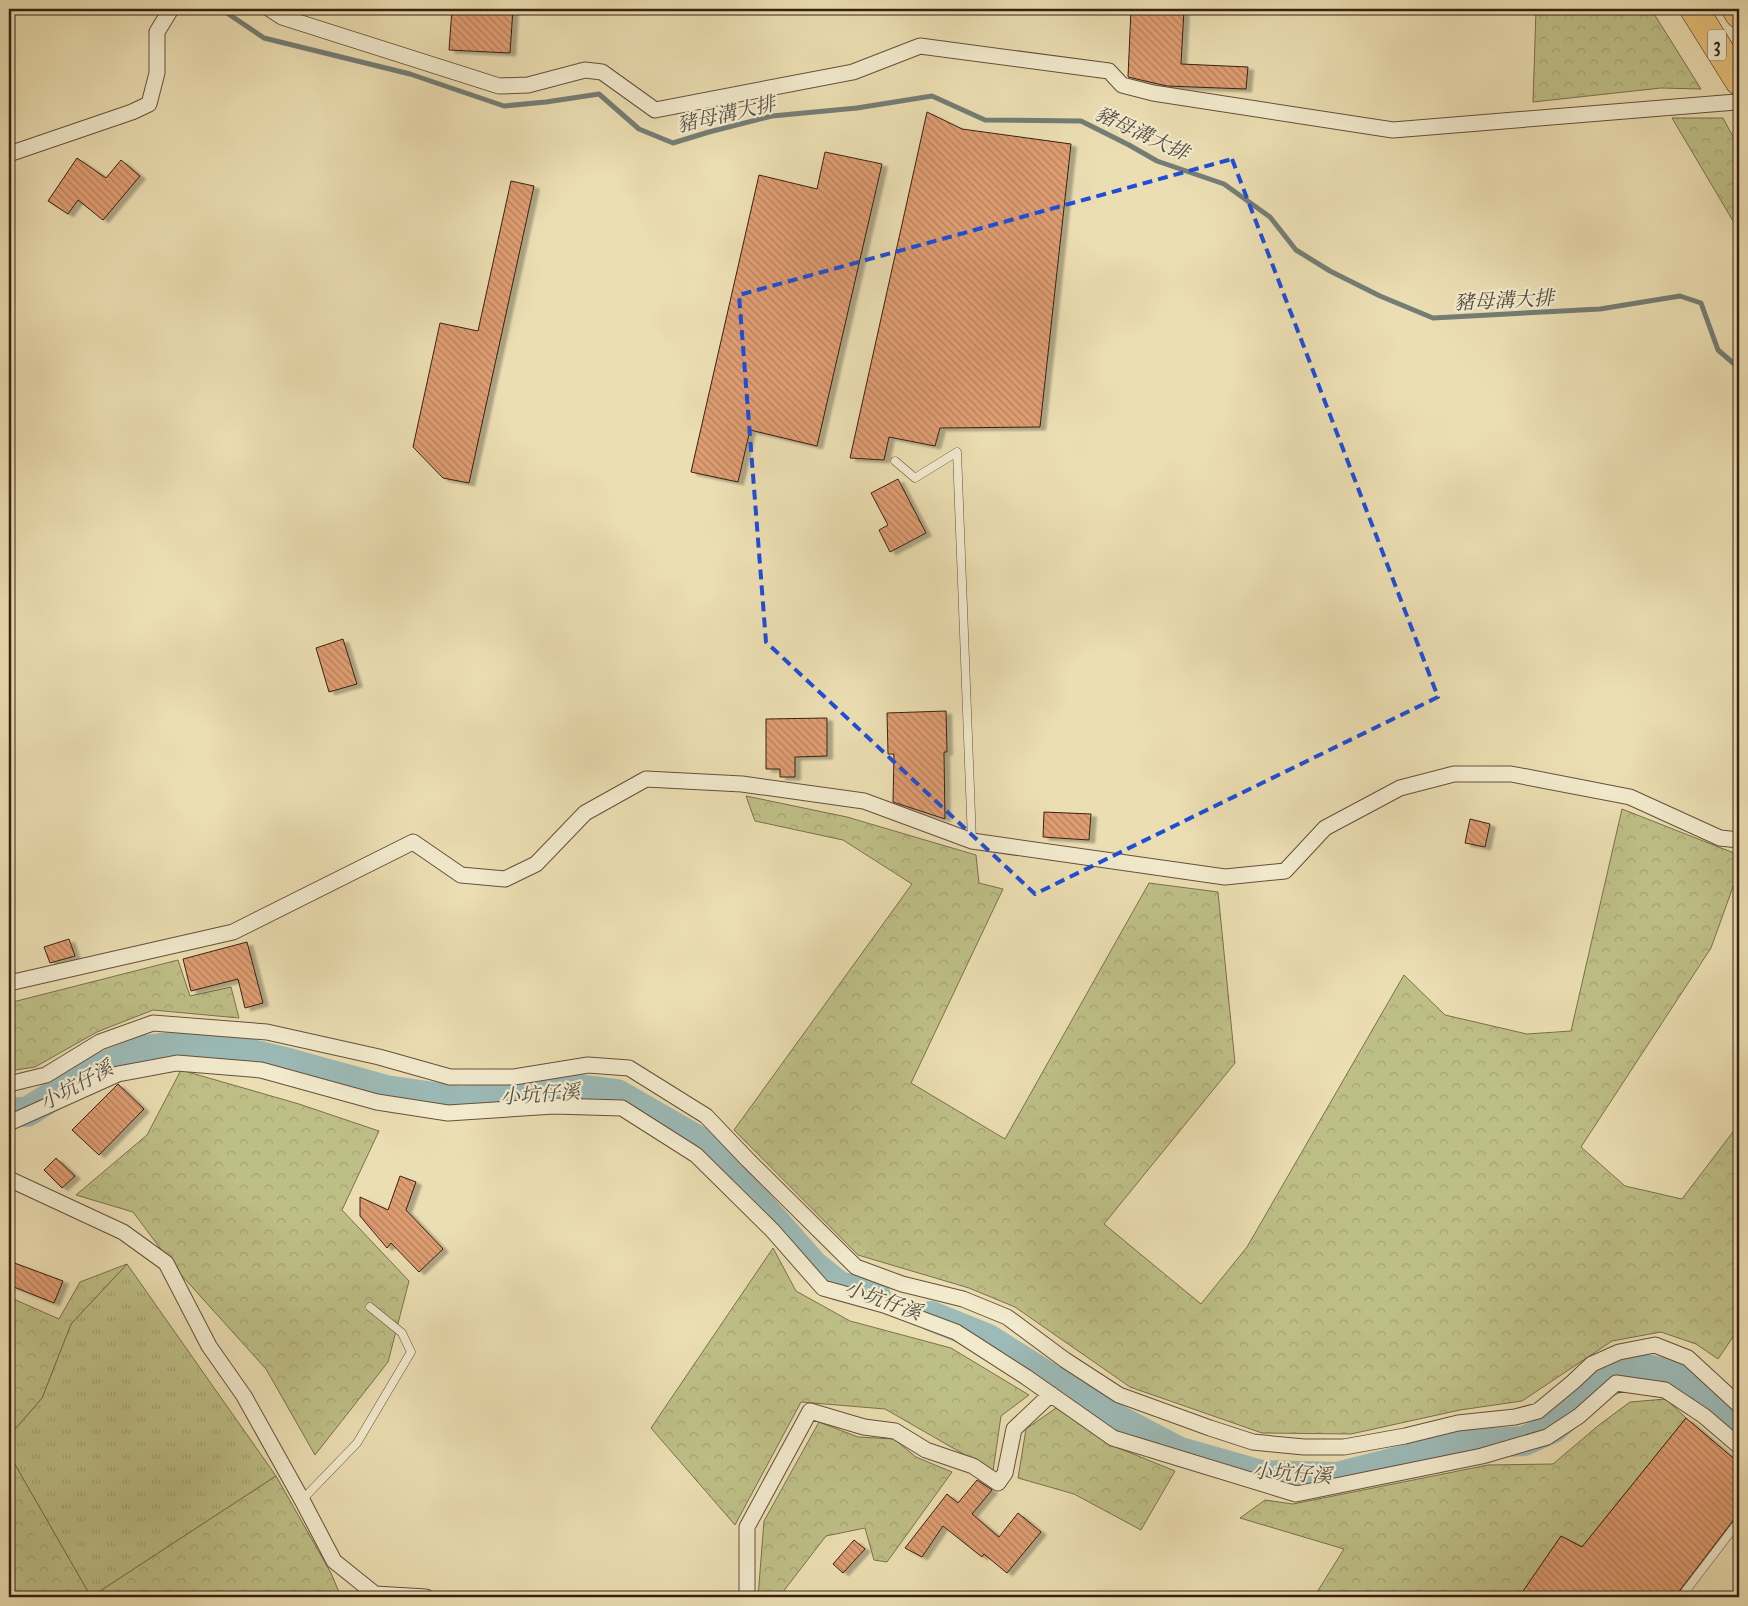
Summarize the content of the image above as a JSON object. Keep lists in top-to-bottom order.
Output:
{
  "streets": {
    "highway": ["3"]
  },
  "water": ["豬母溝大排", "小坑仔溪"]
}
